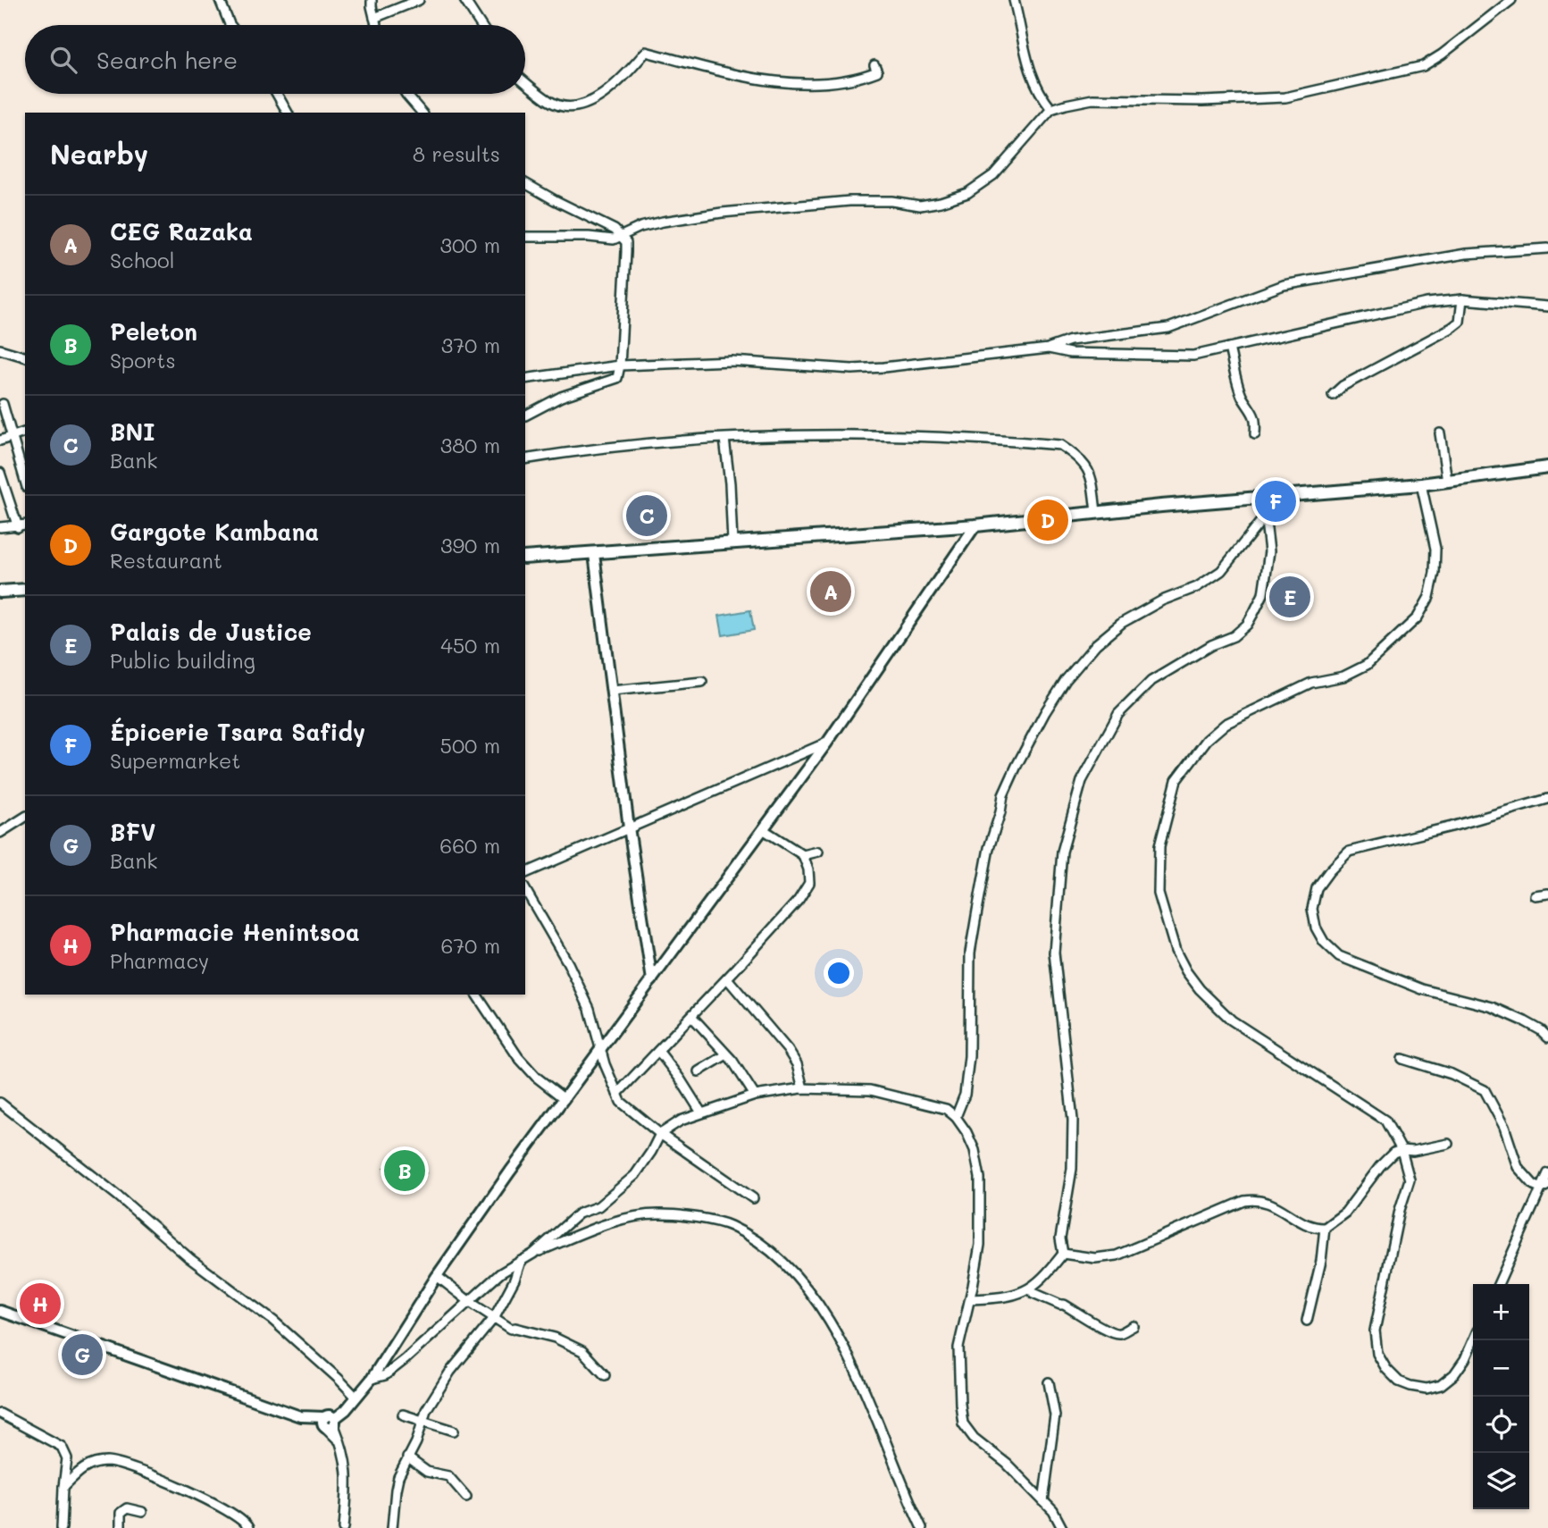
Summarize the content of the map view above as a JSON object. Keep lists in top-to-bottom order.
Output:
{
  "page": {
    "search": "Search here",
    "heading": ["Nearby", "8 results"],
    "list": [
      {
        "mark": "A",
        "name": "CEG Razaka",
        "note": "School",
        "value": "300 m"
      },
      {
        "mark": "B",
        "name": "Peleton",
        "note": "Sports",
        "value": "370 m"
      },
      {
        "mark": "C",
        "name": "BNI",
        "note": "Bank",
        "value": "380 m"
      },
      {
        "mark": "D",
        "name": "Gargote Kambana",
        "note": "Restaurant",
        "value": "390 m"
      },
      {
        "mark": "E",
        "name": "Palais de Justice",
        "note": "Public building",
        "value": "450 m"
      },
      {
        "mark": "F",
        "name": "Épicerie Tsara Safidy",
        "note": "Supermarket",
        "value": "500 m"
      },
      {
        "mark": "G",
        "name": "BFV",
        "note": "Bank",
        "value": "660 m"
      },
      {
        "mark": "H",
        "name": "Pharmacie Henintsoa",
        "note": "Pharmacy",
        "value": "670 m"
      }
    ],
    "pins": [
      "F",
      "C",
      "D",
      "A",
      "E",
      "B",
      "H",
      "G"
    ],
    "map_buttons": ["+", "−"]
  }
}
